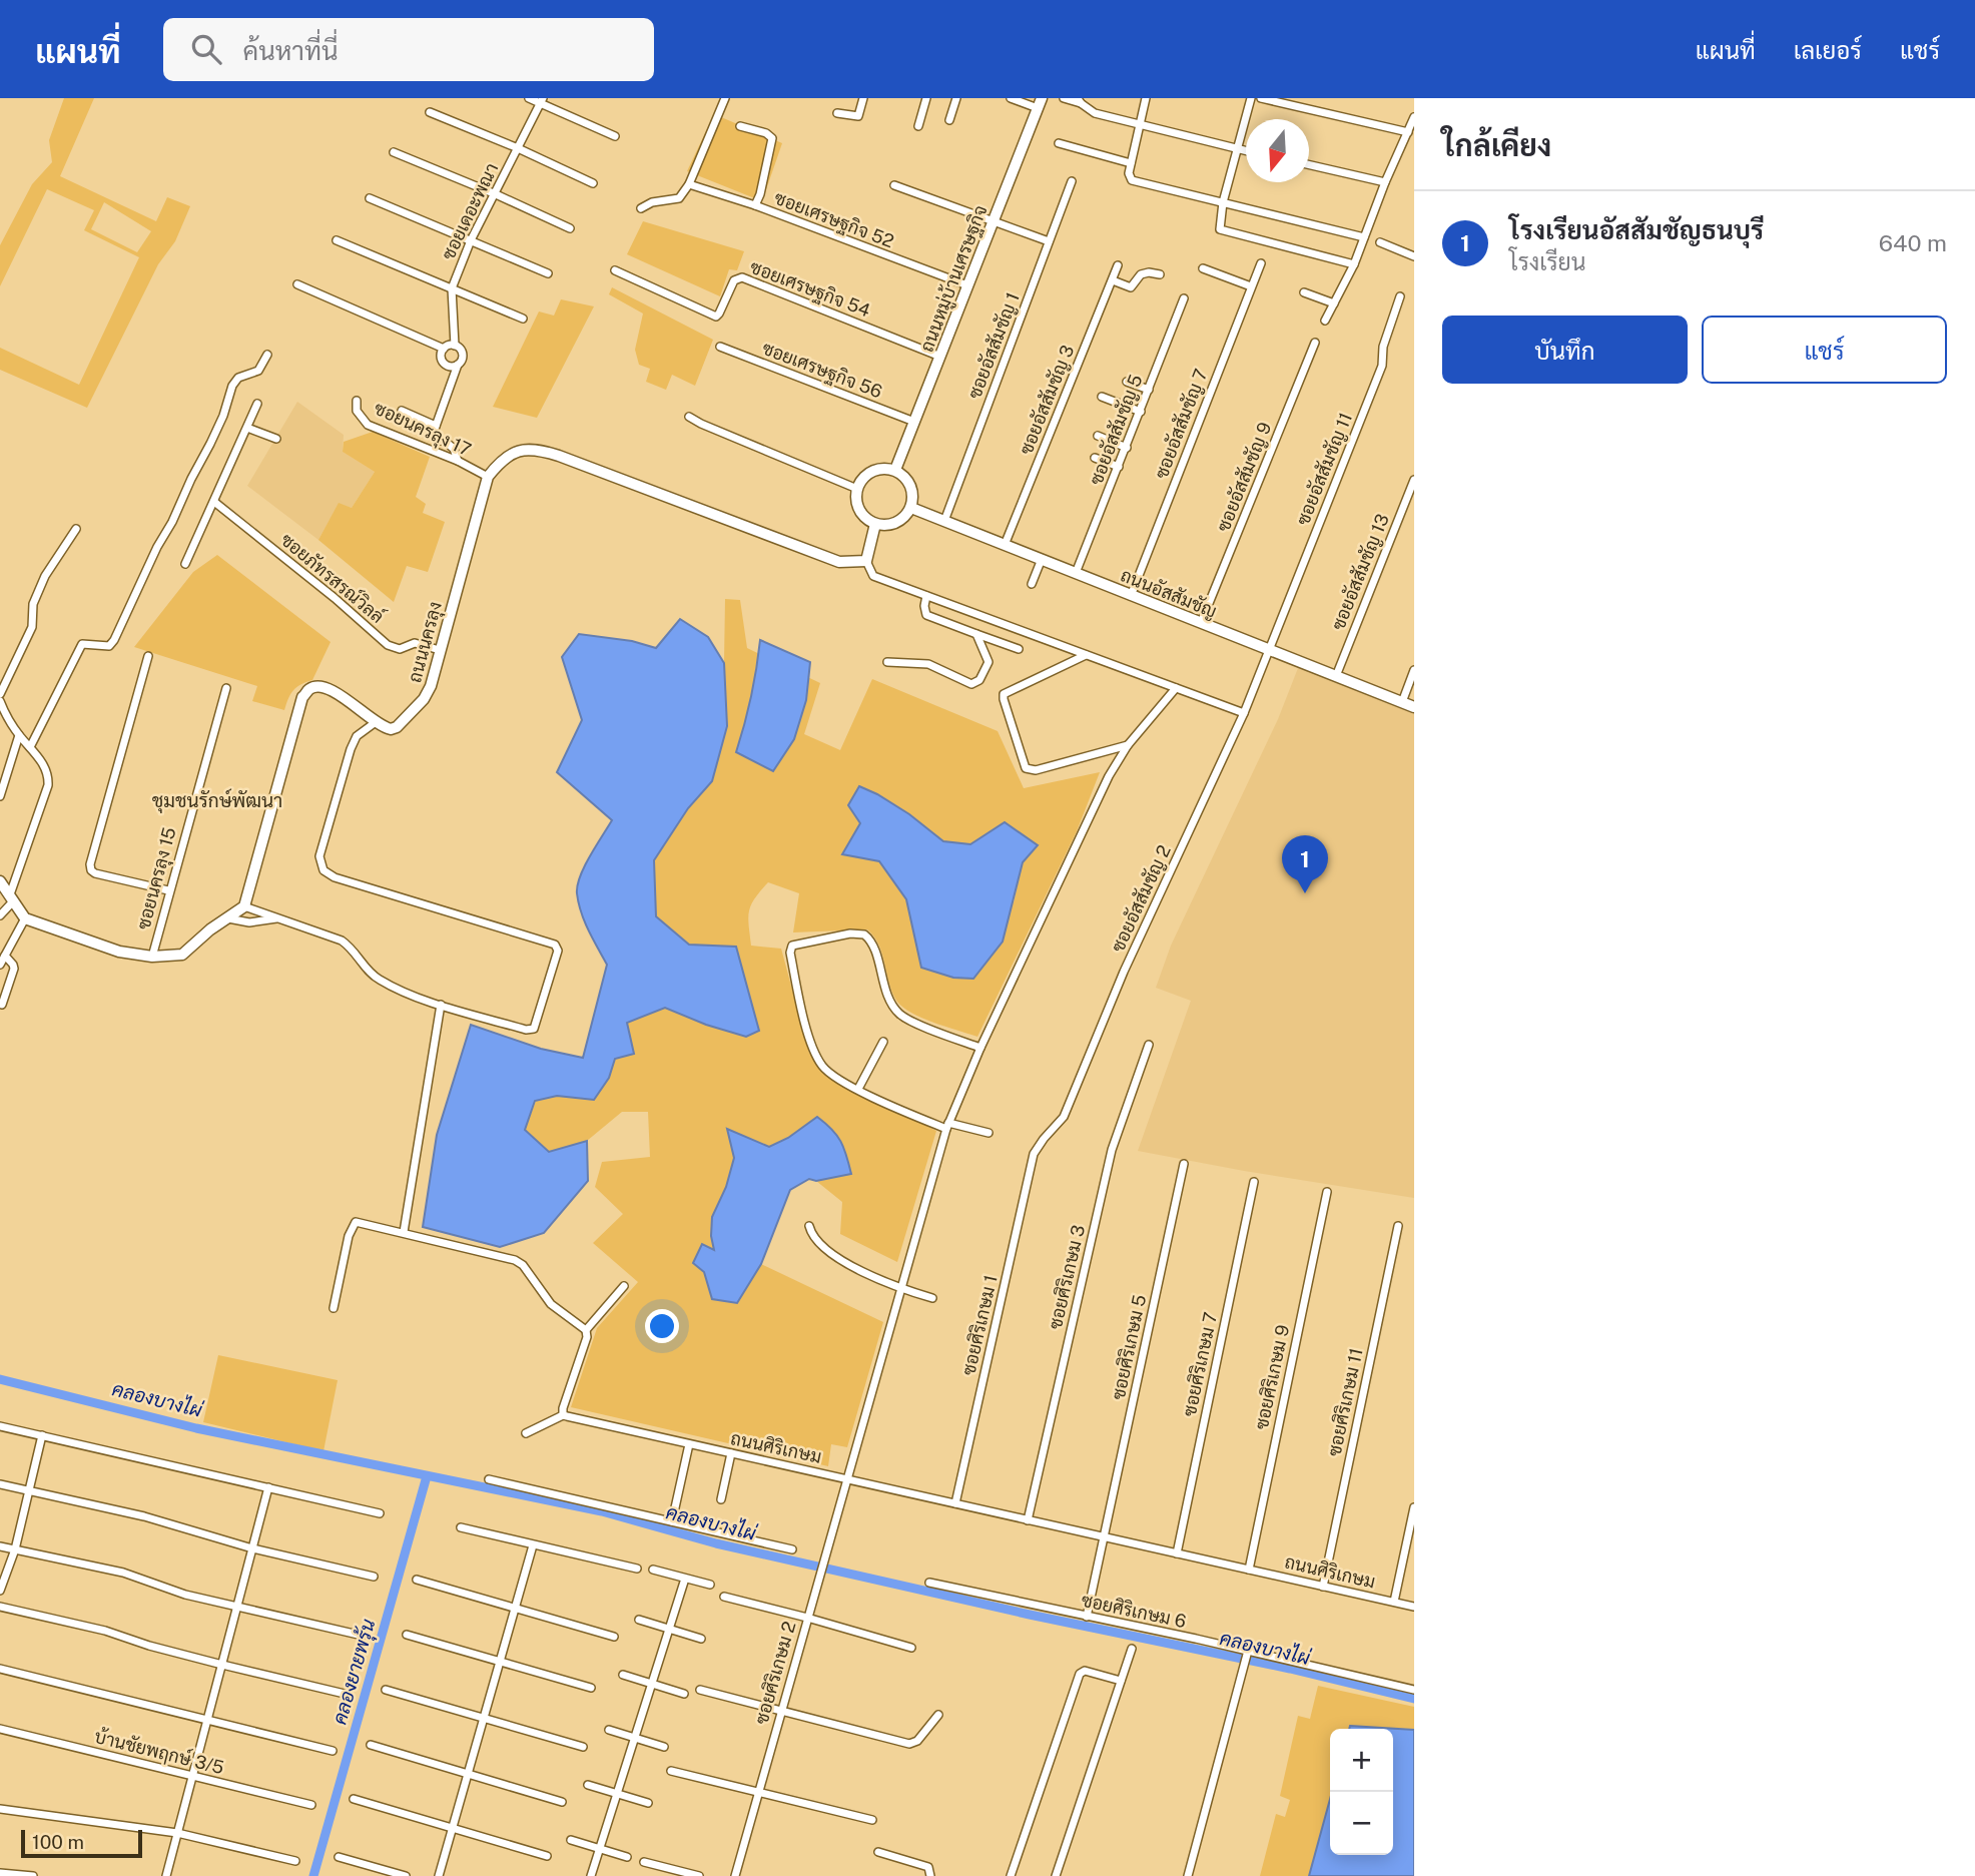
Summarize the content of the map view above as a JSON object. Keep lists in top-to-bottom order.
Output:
{
  "streets": {
    "street": [
      "ซอยเดอะพณา",
      "ซอยเศรษฐกิจ 52",
      "ถนนหมู่บ้านเศรษฐกิจ",
      "ซอยเศรษฐกิจ 54",
      "ซอยอัสสัมชัญ 1",
      "ซอยเศรษฐกิจ 56",
      "ซอยอัสสัมชัญ 3",
      "ซอยอัสสัมชัญ 7",
      "ซอยนครลุง 17",
      "ซอยอัสสัมชัญ 5",
      "ซอยอัสสัมชัญ 11",
      "ซอยอัสสัมชัญ 9",
      "ซอยอัสสัมชัญ 13",
      "ซอยภัทรสรณ์วิลล์",
      "ถนนอัสสัมชัญ",
      "ถนนนครลุง",
      "ซอยนครลุง 15",
      "ซอยอัสสัมชัญ 2",
      "ซอยศิริเกษม 3",
      "ซอยศิริเกษม 1",
      "ซอยศิริเกษม 5",
      "ซอยศิริเกษม 7",
      "ซอยศิริเกษม 9",
      "ซอยศิริเกษม 11",
      "ถนนศิริเกษม",
      "ซอยศิริเกษม 6",
      "ซอยศิริเกษม 2",
      "บ้านชัยพฤกษ์ 3/5"
    ]
  },
  "crossings": [
    ["ซอยเศรษฐกิจ 52", "ถนนหมู่บ้านเศรษฐกิจ"],
    ["ถนนหมู่บ้านเศรษฐกิจ", "ซอยเศรษฐกิจ 54"],
    ["ถนนหมู่บ้านเศรษฐกิจ", "ซอยเศรษฐกิจ 56"],
    ["ถนนหมู่บ้านเศรษฐกิจ", "ถนนอัสสัมชัญ"],
    ["ซอยอัสสัมชัญ 1", "ถนนอัสสัมชัญ"],
    ["ซอยอัสสัมชัญ 3", "ถนนอัสสัมชัญ"],
    ["ซอยอัสสัมชัญ 7", "ถนนอัสสัมชัญ"],
    ["ซอยนครลุง 17", "ถนนนครลุง"],
    ["ซอยอัสสัมชัญ 5", "ถนนอัสสัมชัญ"],
    ["ซอยอัสสัมชัญ 11", "ถนนอัสสัมชัญ"],
    ["ซอยอัสสัมชัญ 11", "ซอยอัสสัมชัญ 2"],
    ["ซอยอัสสัมชัญ 9", "ถนนอัสสัมชัญ"],
    ["ซอยอัสสัมชัญ 13", "ถนนอัสสัมชัญ"],
    ["ซอยภัทรสรณ์วิลล์", "ถนนนครลุง"],
    ["ถนนอัสสัมชัญ", "ซอยอัสสัมชัญ 2"],
    ["ซอยอัสสัมชัญ 2", "ซอยศิริเกษม 1"],
    ["ซอยศิริเกษม 3", "ถนนศิริเกษม"],
    ["ซอยศิริเกษม 1", "ถนนศิริเกษม"],
    ["ซอยศิริเกษม 5", "ถนนศิริเกษม"],
    ["ซอยศิริเกษม 5", "ซอยศิริเกษม 6"],
    ["ซอยศิริเกษม 7", "ถนนศิริเกษม"],
    ["ซอยศิริเกษม 9", "ถนนศิริเกษม"],
    ["ซอยศิริเกษม 11", "ถนนศิริเกษม"],
    ["ถนนศิริเกษม", "ซอยศิริเกษม 2"]
  ],
  "districts": ["ชุมชนรักษ์พัฒนา"],
  "water": ["คลองบางไผ่", "คลองยายพรุ้น"],
  "scale_bar": "100 m",
  "north": "bottom",
  "page": {
    "header": "แผนที่",
    "search": "ค้นหาที่นี่",
    "nav": ["แผนที่", "เลเยอร์", "แชร์"],
    "heading": "ใกล้เคียง",
    "list": [
      {
        "mark": "1",
        "name": "โรงเรียนอัสสัมชัญธนบุรี",
        "note": "โรงเรียน",
        "value": "640 m"
      }
    ],
    "buttons": ["บันทึก", "แชร์"],
    "pins": "1",
    "map_buttons": ["+", "−"],
    "scale": "100 m"
  }
}
